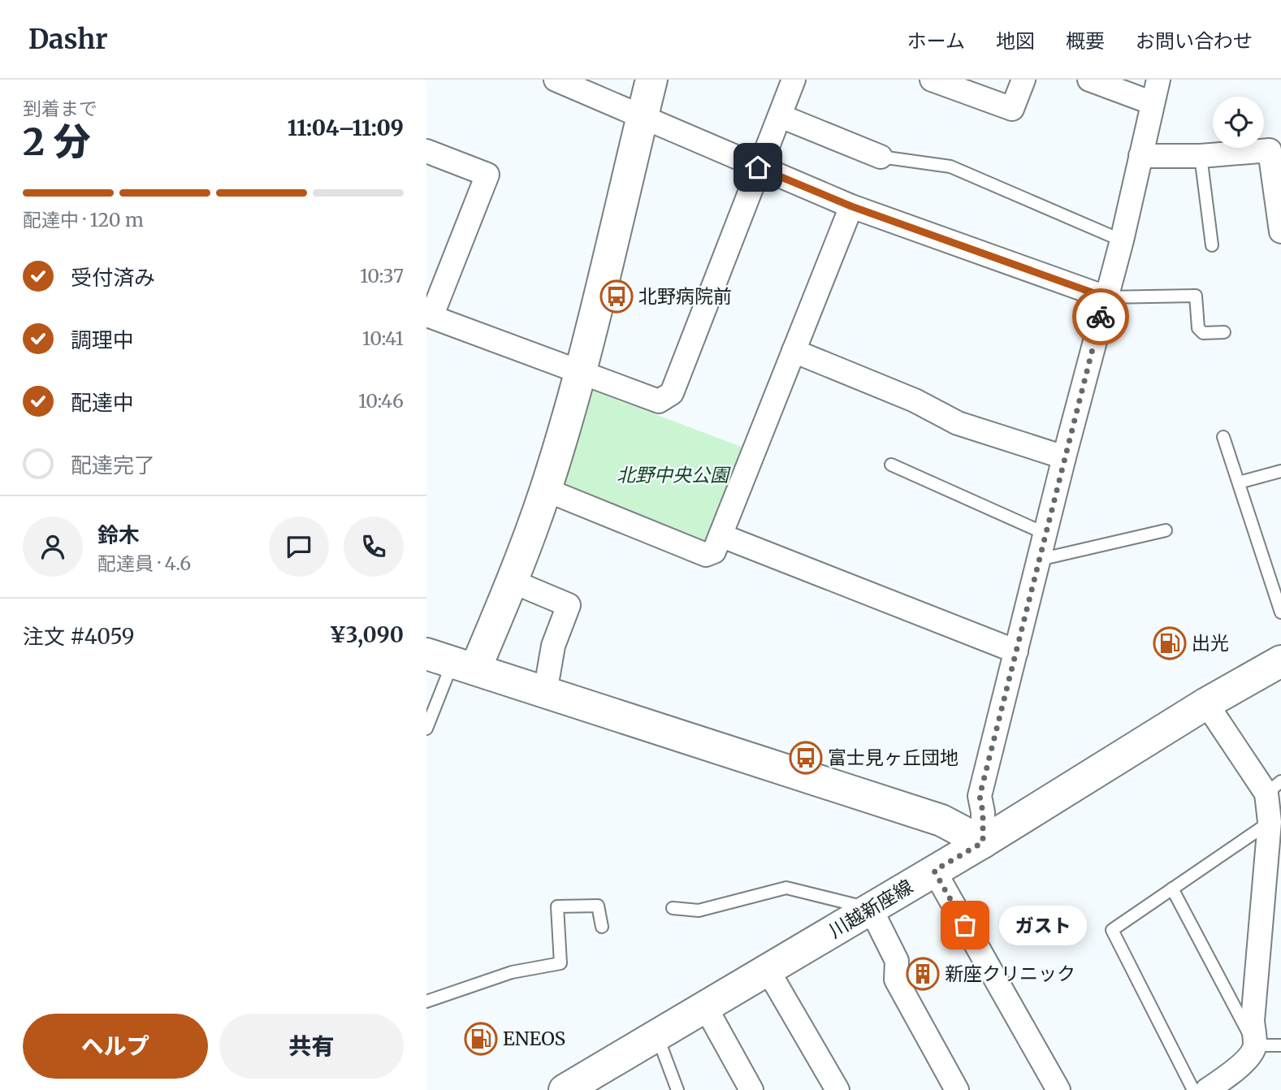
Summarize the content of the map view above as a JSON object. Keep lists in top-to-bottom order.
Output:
{
  "streets": {
    "street": ["川越新座線"]
  },
  "parks": ["北野中央公園"],
  "places": {
    "bus stop": ["北野病院前", "富士見ヶ丘団地"],
    "fuel station": ["出光", "ENEOS"],
    "other": ["ガスト"],
    "building": ["新座クリニック"]
  },
  "page": {
    "header": "Dashr",
    "nav": [
      "ホーム",
      "地図",
      "概要",
      "お問い合わせ"
    ],
    "heading": ["2 分", "到着まで", "11:04–11:09"],
    "panel": [
      "鈴木",
      "配達員 · 4.6",
      "注文 #4059",
      "¥3,090"
    ],
    "bar": "配達中 · 120 m",
    "list": [
      ["受付済み", "10:37"],
      ["調理中", "10:41"],
      ["配達中", "10:46"],
      "配達完了"
    ],
    "bubble": "ガスト",
    "buttons": ["ヘルプ", "共有"]
  }
}
